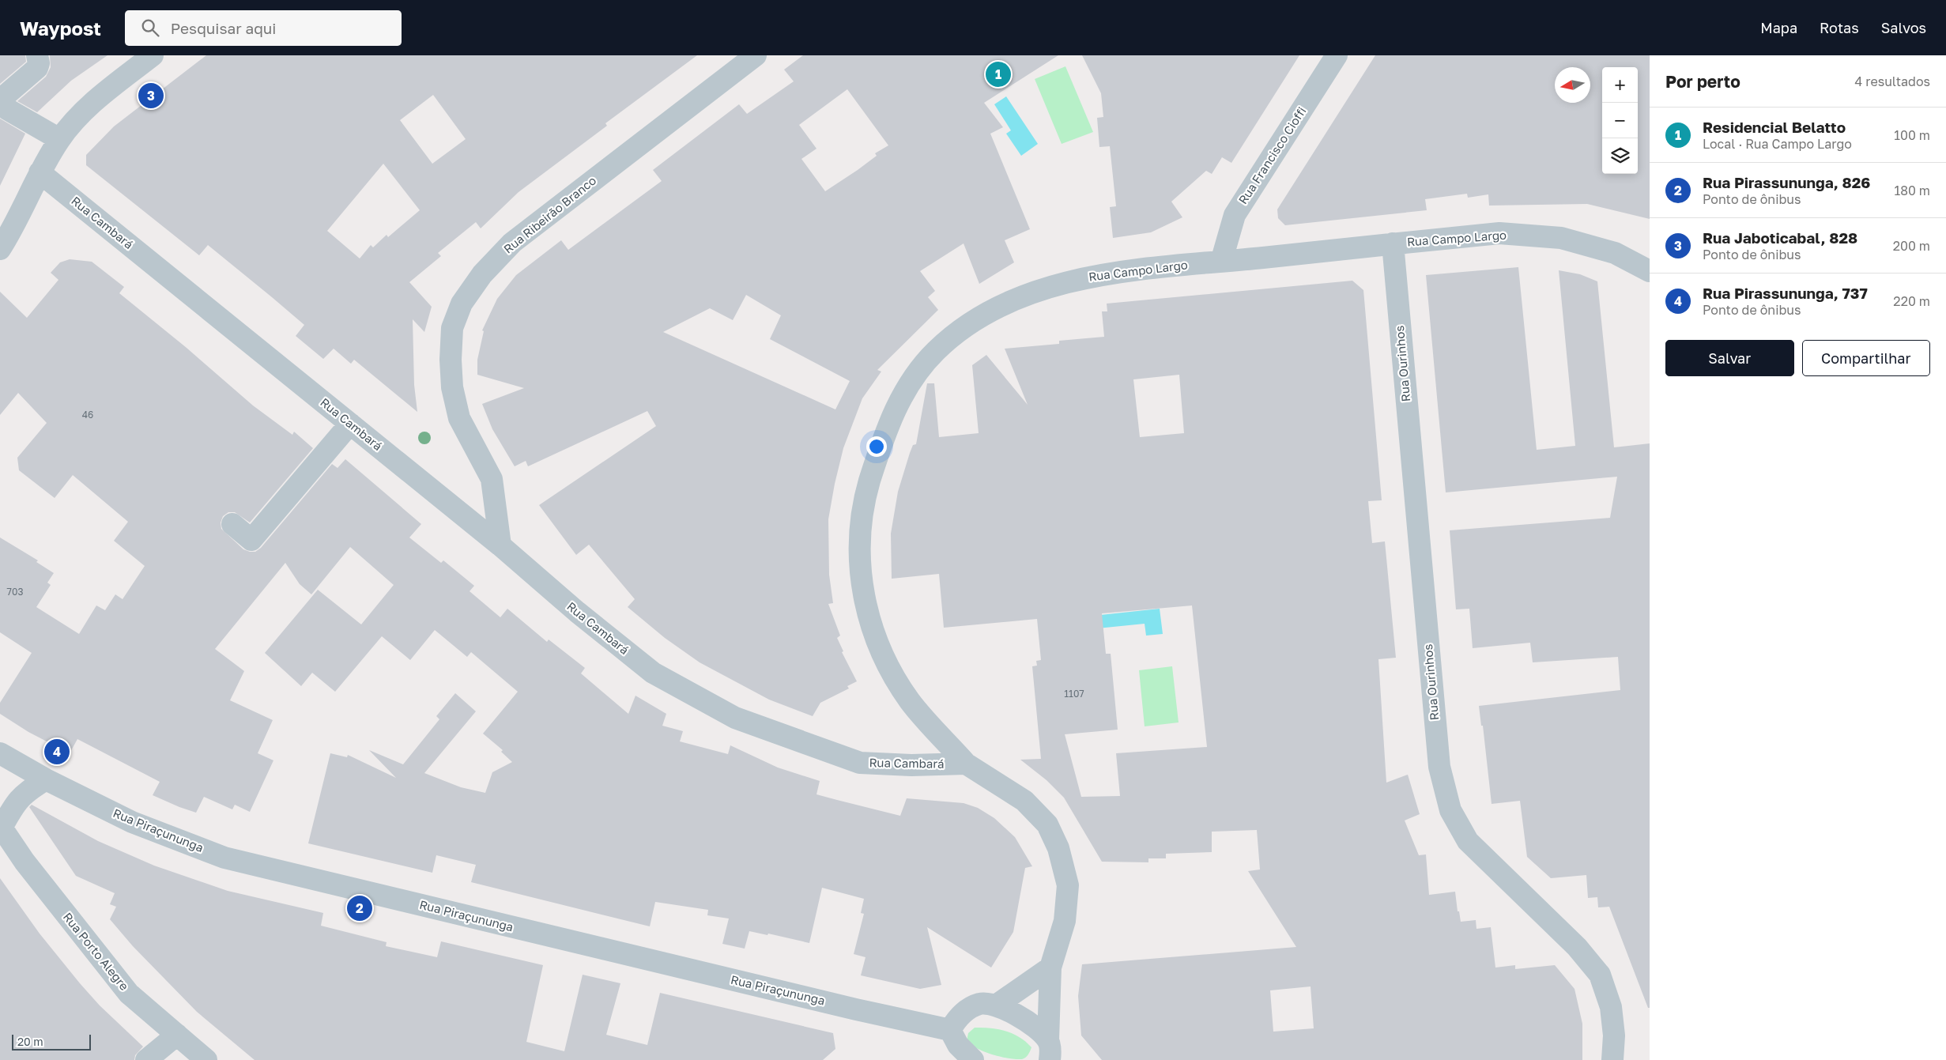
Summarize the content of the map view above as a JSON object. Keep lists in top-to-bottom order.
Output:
{
  "streets": {
    "street": [
      "Rua Francisco Cioffi",
      "Rua Ribeirão Branco",
      "Rua Cambará",
      "Rua Campo Largo",
      "Rua Ourinhos",
      "Rua Piraçununga",
      "Rua Porto Alegre"
    ]
  },
  "crossings": [
    ["Rua Francisco Cioffi", "Rua Campo Largo"],
    ["Rua Ribeirão Branco", "Rua Cambará"],
    ["Rua Cambará", "Rua Campo Largo"],
    ["Rua Campo Largo", "Rua Ourinhos"],
    ["Rua Piraçununga", "Rua Porto Alegre"]
  ],
  "house_numbers": ["46", "703", "1107"],
  "scale_bar": "20 m",
  "north": "left",
  "page": {
    "header": "Waypost",
    "search": "Pesquisar aqui",
    "nav": ["Mapa", "Rotas", "Salvos"],
    "heading": ["Por perto", "4 resultados"],
    "pins": [
      "1",
      "3",
      "4",
      "2"
    ],
    "map_buttons": ["+", "−"],
    "list": [
      {
        "mark": "1",
        "name": "Residencial Belatto",
        "note": "Local · Rua Campo Largo",
        "value": "100 m"
      },
      {
        "mark": "2",
        "name": "Rua Pirassununga, 826",
        "note": "Ponto de ônibus",
        "value": "180 m"
      },
      {
        "mark": "3",
        "name": "Rua Jaboticabal, 828",
        "note": "Ponto de ônibus",
        "value": "200 m"
      },
      {
        "mark": "4",
        "name": "Rua Pirassununga, 737",
        "note": "Ponto de ônibus",
        "value": "220 m"
      }
    ],
    "buttons": ["Salvar", "Compartilhar"],
    "scale": "20 m"
  }
}
